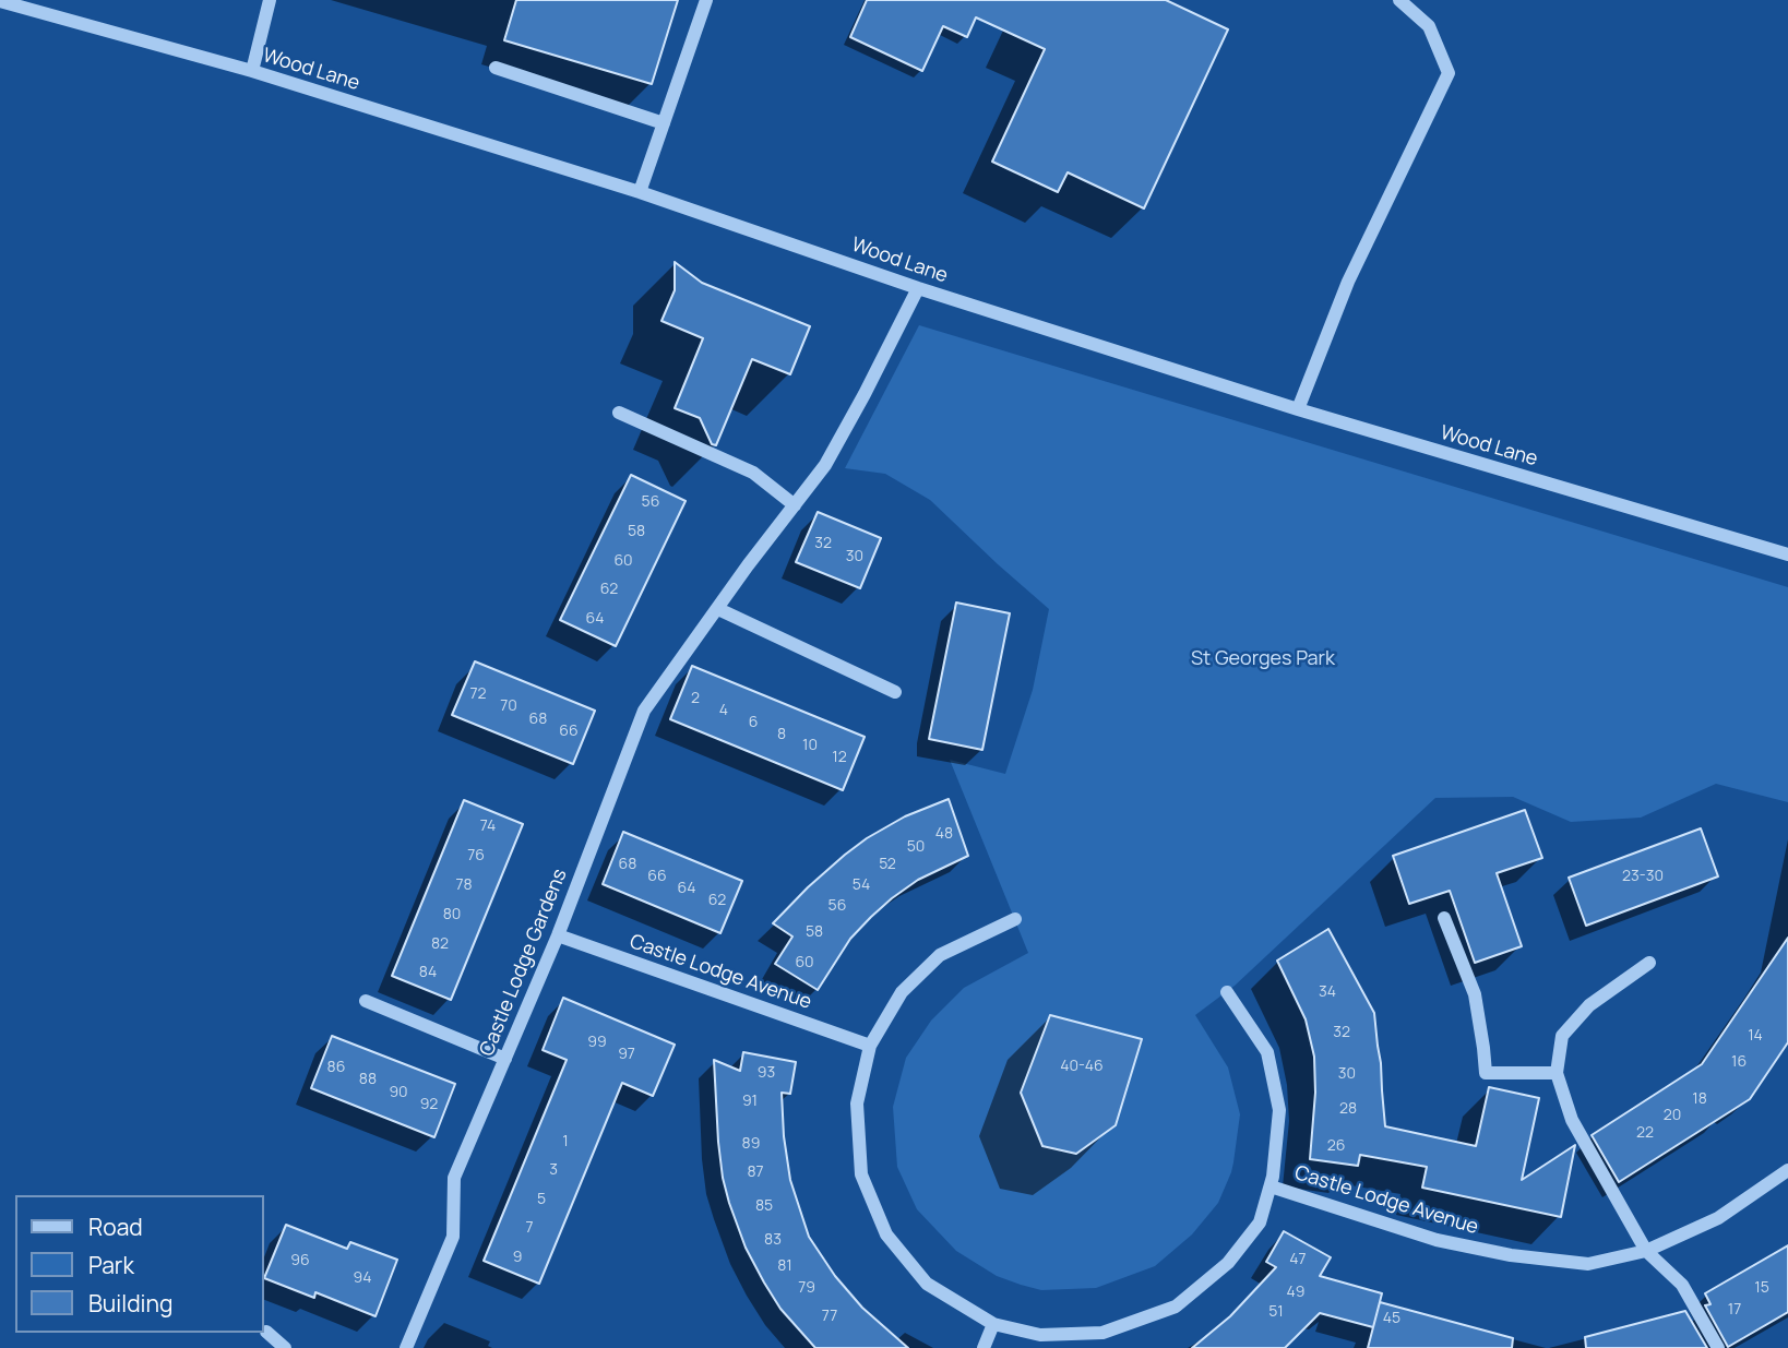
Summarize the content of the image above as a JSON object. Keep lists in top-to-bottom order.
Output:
{
  "streets": {
    "street": ["Wood Lane", "Castle Lodge Gardens", "Castle Lodge Avenue"]
  },
  "crossings": [
    ["Wood Lane", "Castle Lodge Gardens"],
    ["Castle Lodge Gardens", "Castle Lodge Avenue"]
  ],
  "parks": ["St Georges Park"],
  "house_numbers": [
    "56",
    "58",
    "32",
    "30",
    "60",
    "62",
    "64",
    "72",
    "2",
    "70",
    "4",
    "68",
    "6",
    "66",
    "8",
    "10",
    "12",
    "74",
    "48",
    "50",
    "76",
    "68",
    "52",
    "66",
    "23-30",
    "78",
    "54",
    "64",
    "62",
    "56",
    "80",
    "58",
    "82",
    "60",
    "84",
    "34",
    "32",
    "14",
    "99",
    "97",
    "16",
    "40-46",
    "86",
    "93",
    "30",
    "88",
    "90",
    "18",
    "91",
    "92",
    "28",
    "20",
    "22",
    "1",
    "89",
    "26",
    "3",
    "87",
    "5",
    "85",
    "7",
    "83",
    "9",
    "47",
    "96",
    "81",
    "94",
    "79",
    "15",
    "49",
    "17",
    "51",
    "77",
    "45"
  ],
  "legend": ["Road", "Park", "Building"]
}
